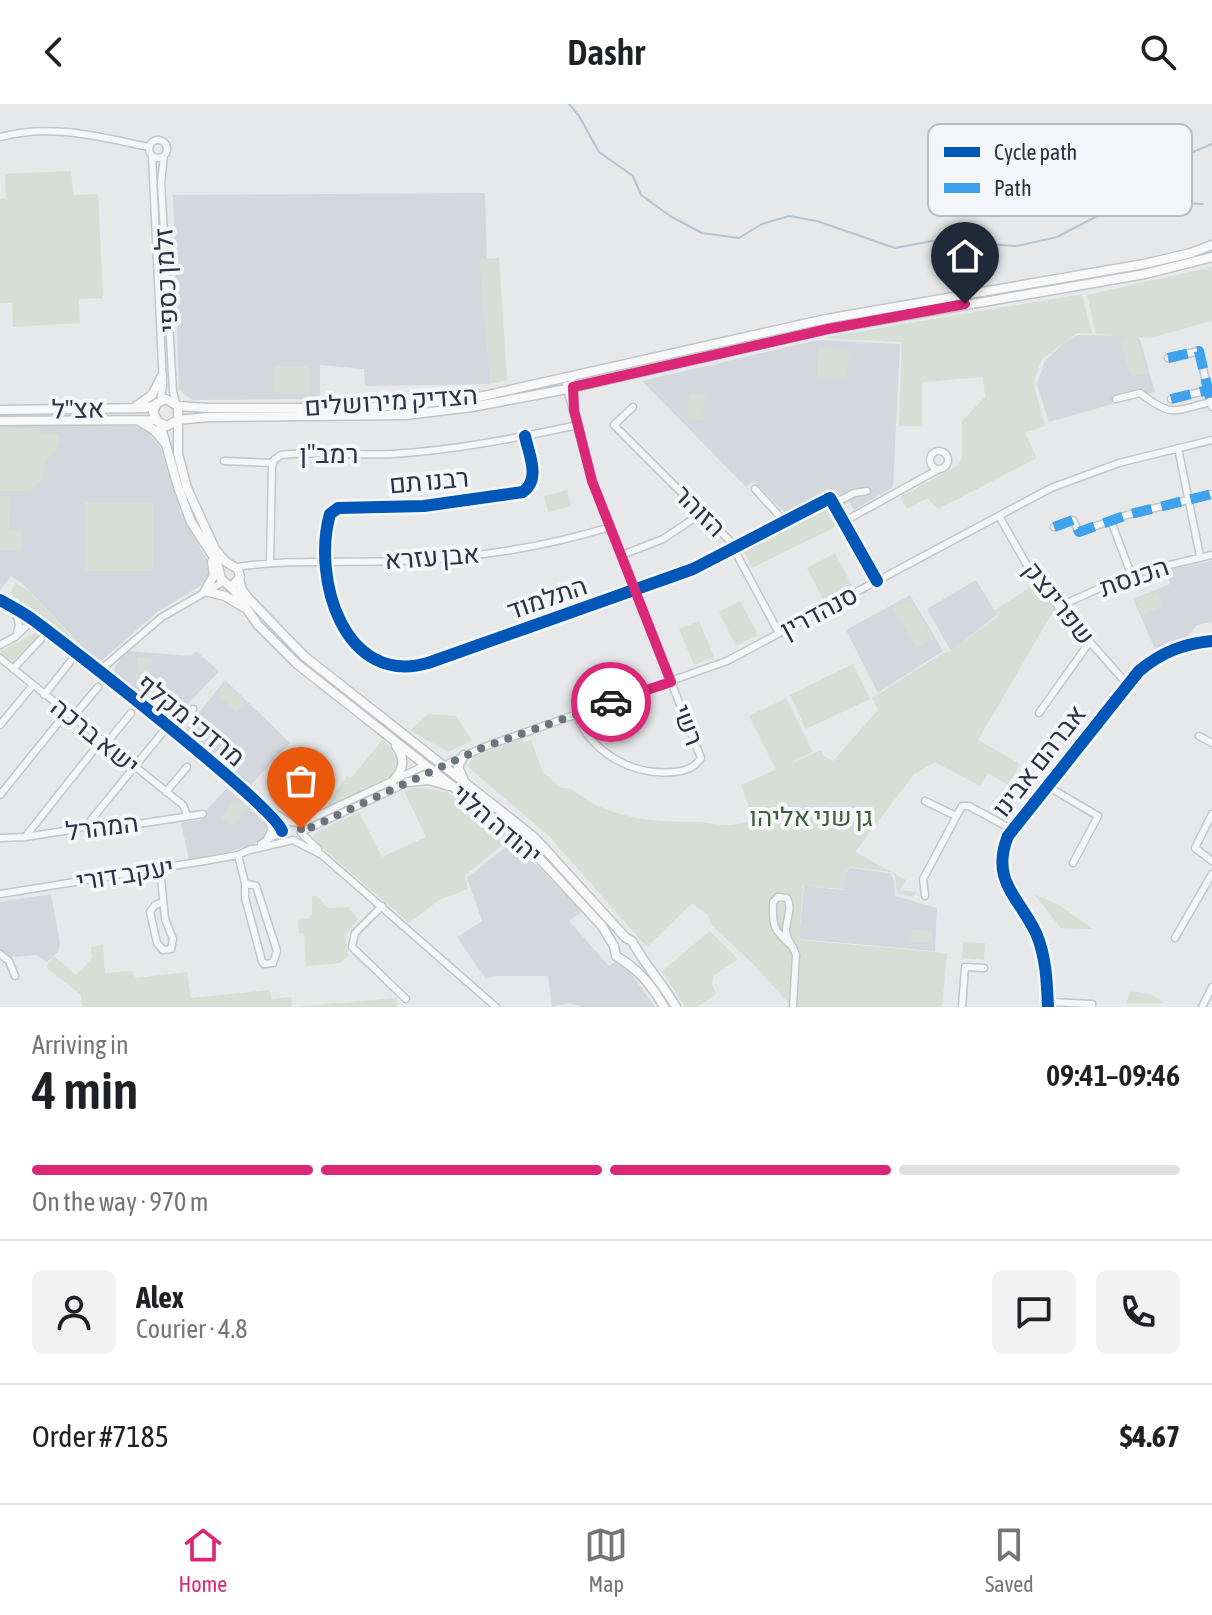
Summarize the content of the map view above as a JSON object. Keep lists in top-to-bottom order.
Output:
{
  "streets": {
    "main road": ["הצדיק מירושלים", "אצ\"ל", "יהודה הלוי"],
    "street": [
      "זלמן כספי",
      "רמב\"ן",
      "רבנו תם",
      "הזוהר",
      "אבן עזרא",
      "הכנסת",
      "התלמוד",
      "שפרינצק",
      "סנהדרין",
      "מרדכי מקלף",
      "רשי",
      "ישא ברכה",
      "אברהם אבינו",
      "המהרל",
      "יעקב דורי"
    ]
  },
  "crossings": [
    ["זלמן כספי", "הצדיק מירושלים"],
    ["זלמן כספי", "אצ\"ל"],
    ["זלמן כספי", "יהודה הלוי"],
    ["הצדיק מירושלים", "אצ\"ל"],
    ["הצדיק מירושלים", "יהודה הלוי"],
    ["אצ\"ל", "יהודה הלוי"],
    ["רמב\"ן", "רבנו תם"],
    ["רמב\"ן", "אבן עזרא"],
    ["רבנו תם", "אבן עזרא"],
    ["רבנו תם", "התלמוד"],
    ["הזוהר", "התלמוד"],
    ["הזוהר", "סנהדרין"],
    ["אבן עזרא", "התלמוד"],
    ["אבן עזרא", "יהודה הלוי"],
    ["הכנסת", "שפרינצק"],
    ["שפרינצק", "סנהדרין"],
    ["שפרינצק", "אברהם אבינו"],
    ["סנהדרין", "רשי"],
    ["סנהדרין", "יהודה הלוי"],
    ["מרדכי מקלף", "יעקב דורי"],
    ["ישא ברכה", "המהרל"]
  ],
  "parks": ["גן שני אליהו"],
  "legend": ["Cycle path", "Path"],
  "page": {
    "header": "Dashr",
    "heading": ["4 min", "Arriving in", "09:41–09:46"],
    "panel": [
      "Alex",
      "Courier · 4.8",
      "Order #7185",
      "$4.67"
    ],
    "bar": "On the way · 970 m",
    "tabs": ["Home", "Map", "Saved"]
  }
}
